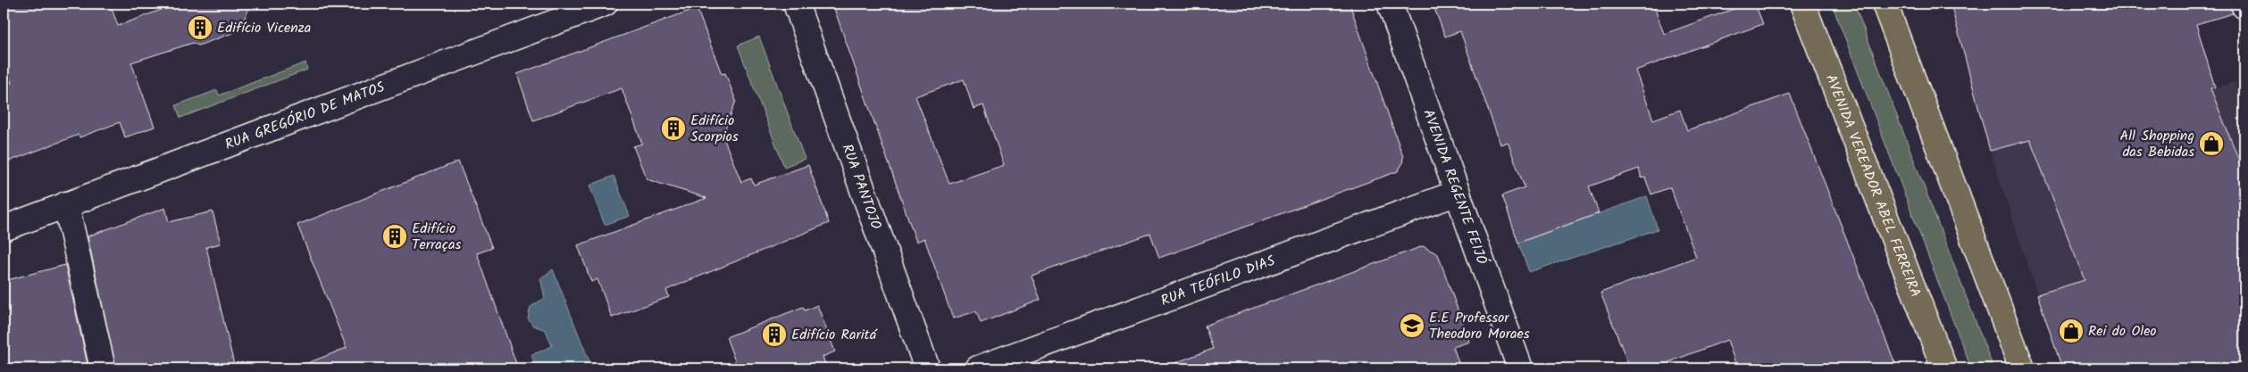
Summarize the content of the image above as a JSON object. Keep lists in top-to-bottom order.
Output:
{
  "streets": {
    "main road": ["AVENIDA VEREADOR ABEL FERREIRA"],
    "street": [
      "RUA GREGÓRIO DE MATOS",
      "RUA PANTOJO",
      "AVENIDA REGENTE FEIJÓ",
      "RUA TEÓFILO DIAS"
    ]
  },
  "crossings": [
    ["AVENIDA REGENTE FEIJÓ", "RUA TEÓFILO DIAS"]
  ],
  "places": {
    "building": [
      "Edifício Vicenza",
      "Edifício Scorpios",
      "Edifício Terraças",
      "Edifício Raritá"
    ],
    "shop": ["All Shopping das Bebidas", "Rei do Oleo"],
    "school or university": ["E.E Professor Theodoro Moraes"]
  }
}
